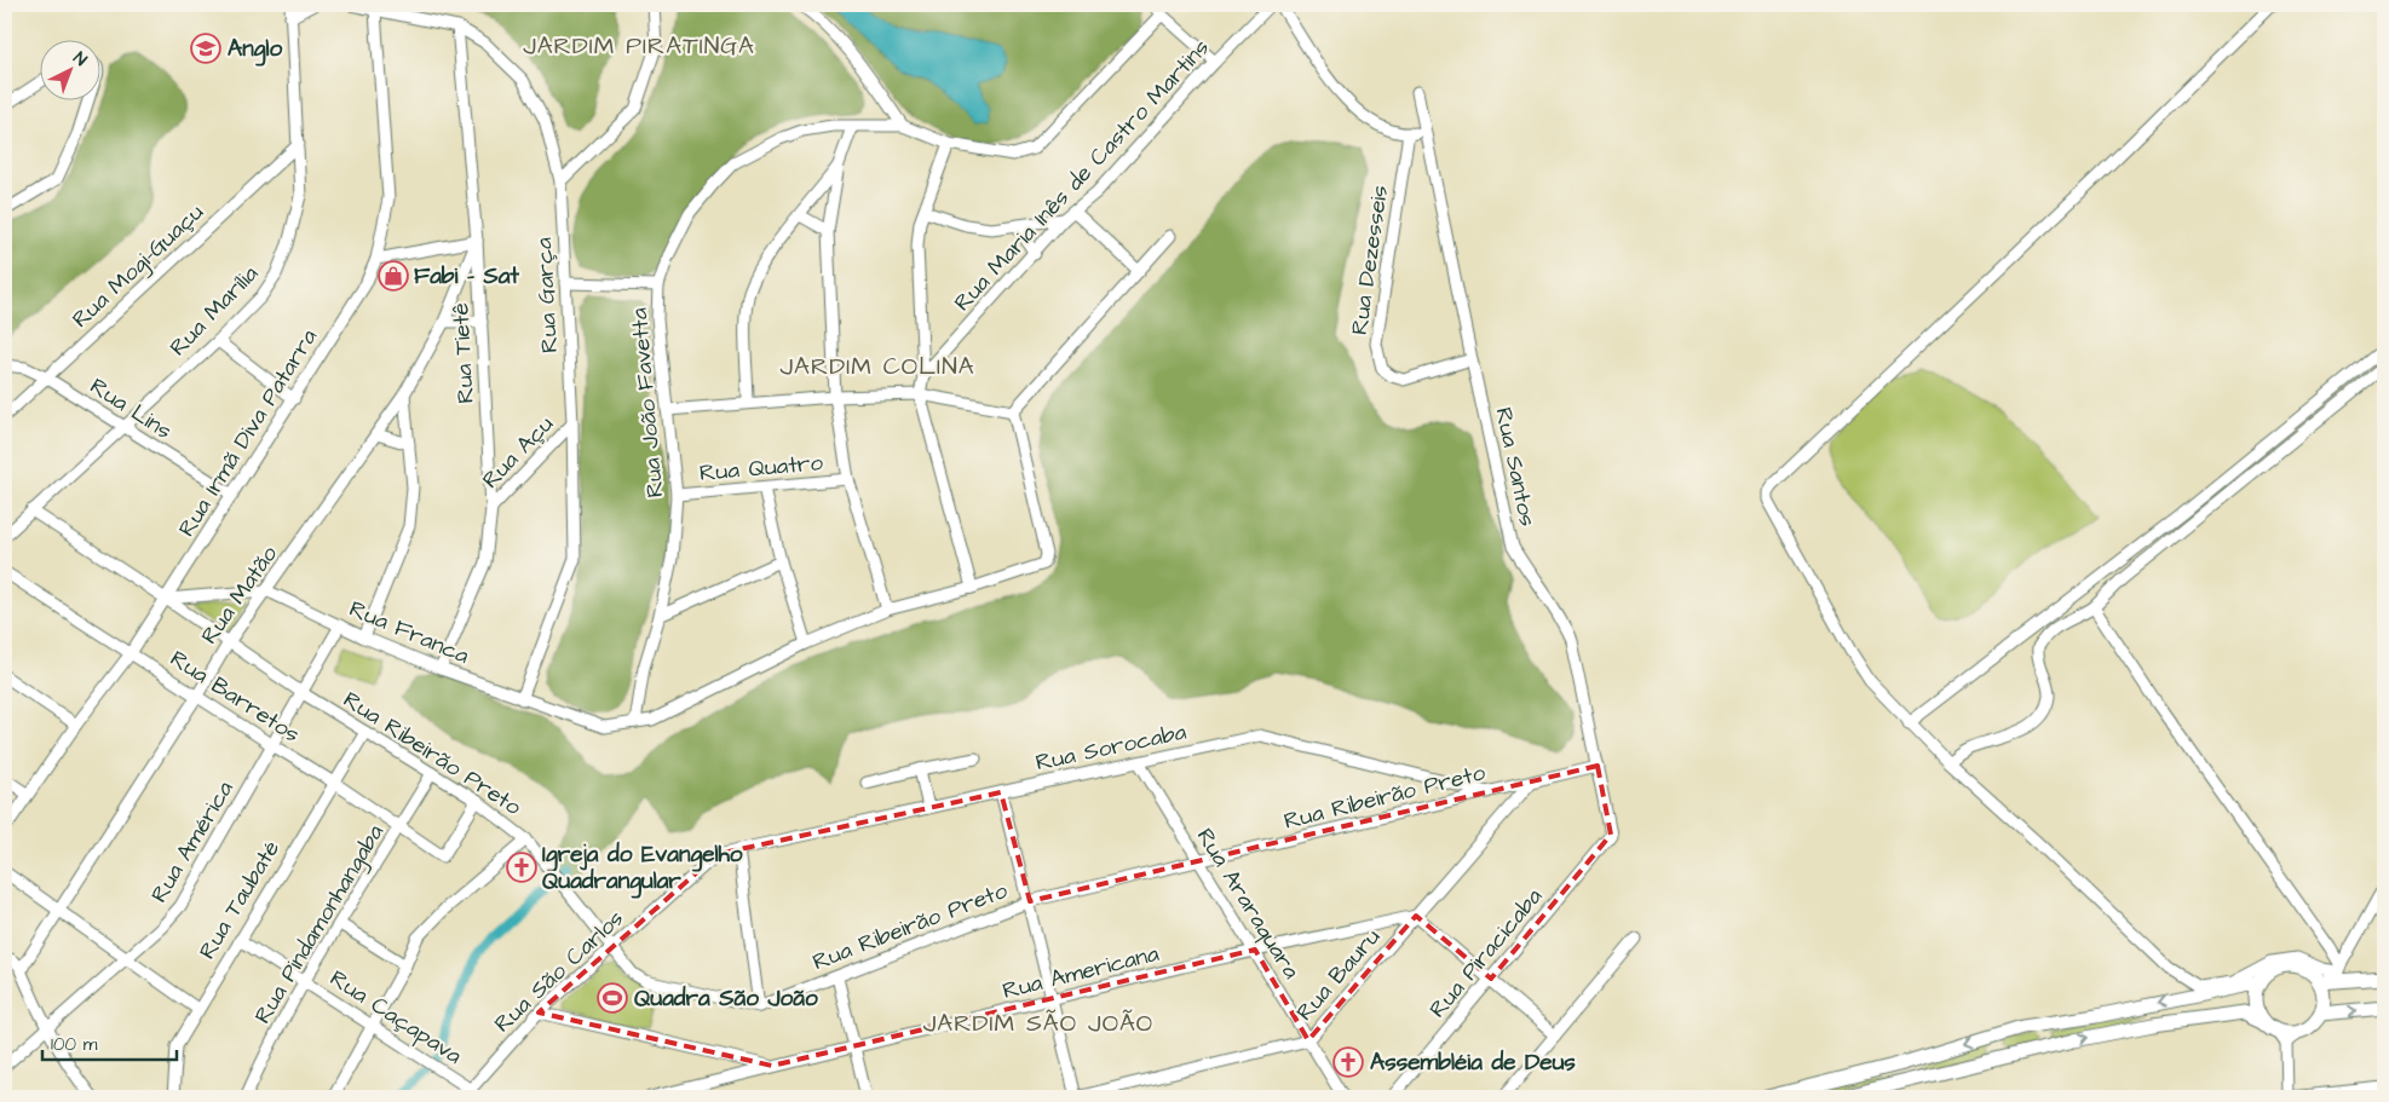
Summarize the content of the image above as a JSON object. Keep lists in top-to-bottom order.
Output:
{
  "streets": {
    "street": [
      "Rua Maria Inês de Castro Martins",
      "Rua Dezesseis",
      "Rua Mogi-Guaçu",
      "Rua Garça",
      "Rua Marília",
      "Rua Tietê",
      "Rua João Favetta",
      "Rua Lins",
      "Rua Irmã Diva Patarra",
      "Rua Açu",
      "Rua Santos",
      "Rua Quatro",
      "Rua Matão",
      "Rua Franca",
      "Rua Barretos",
      "Rua Sorocaba",
      "Rua Ribeirão Preto",
      "Rua América",
      "Rua Taubaté",
      "Rua Araraquara",
      "Rua Pindamonhangaba",
      "Rua Piracicaba",
      "Rua São Carlos",
      "Rua Americana",
      "Rua Bauru",
      "Rua Caçapava"
    ]
  },
  "crossings": [
    ["Rua Dezesseis", "Rua Santos"],
    ["Rua Mogi-Guaçu", "Rua Marília"],
    ["Rua Mogi-Guaçu", "Rua Lins"],
    ["Rua Garça", "Rua Tietê"],
    ["Rua Garça", "Rua Irmã Diva Patarra"],
    ["Rua Garça", "Rua Açu"],
    ["Rua Garça", "Rua Franca"],
    ["Rua Marília", "Rua Lins"],
    ["Rua Marília", "Rua Ribeirão Preto"],
    ["Rua Tietê", "Rua Açu"],
    ["Rua Tietê", "Rua Matão"],
    ["Rua Tietê", "Rua Franca"],
    ["Rua João Favetta", "Rua Quatro"],
    ["Rua João Favetta", "Rua Franca"],
    ["Rua Lins", "Rua Irmã Diva Patarra"],
    ["Rua Irmã Diva Patarra", "Rua Franca"],
    ["Rua Irmã Diva Patarra", "Rua Barretos"],
    ["Rua Irmã Diva Patarra", "Rua Ribeirão Preto"],
    ["Rua Santos", "Rua Ribeirão Preto"],
    ["Rua Santos", "Rua Piracicaba"],
    ["Rua Matão", "Rua Franca"],
    ["Rua Matão", "Rua Barretos"],
    ["Rua Matão", "Rua Ribeirão Preto"],
    ["Rua Franca", "Rua Ribeirão Preto"],
    ["Rua Franca", "Rua América"],
    ["Rua Barretos", "Rua Ribeirão Preto"],
    ["Rua Barretos", "Rua América"],
    ["Rua Barretos", "Rua Taubaté"],
    ["Rua Barretos", "Rua Pindamonhangaba"],
    ["Rua Sorocaba", "Rua Ribeirão Preto"],
    ["Rua Sorocaba", "Rua Araraquara"],
    ["Rua Sorocaba", "Rua São Carlos"],
    ["Rua Ribeirão Preto", "Rua América"],
    ["Rua Ribeirão Preto", "Rua Taubaté"],
    ["Rua Ribeirão Preto", "Rua Araraquara"],
    ["Rua Ribeirão Preto", "Rua Pindamonhangaba"],
    ["Rua Ribeirão Preto", "Rua São Carlos"],
    ["Rua Ribeirão Preto", "Rua Bauru"],
    ["Rua Taubaté", "Rua Caçapava"],
    ["Rua Araraquara", "Rua Americana"],
    ["Rua Araraquara", "Rua Bauru"],
    ["Rua Pindamonhangaba", "Rua Caçapava"],
    ["Rua São Carlos", "Rua Caçapava"],
    ["Rua Americana", "Rua Bauru"]
  ],
  "districts": ["JARDIM PIRATINGA", "JARDIM COLINA", "JARDIM SÃO JOÃO"],
  "places": {
    "school or university": ["Anglo"],
    "shop": ["Fabi - Sat"],
    "church": ["Igreja do Evangelho Quadrangular", "Assembléia de Deus"],
    "sports": ["Quadra São João"]
  },
  "scale_bar": "100 m",
  "north": "top right"
}
